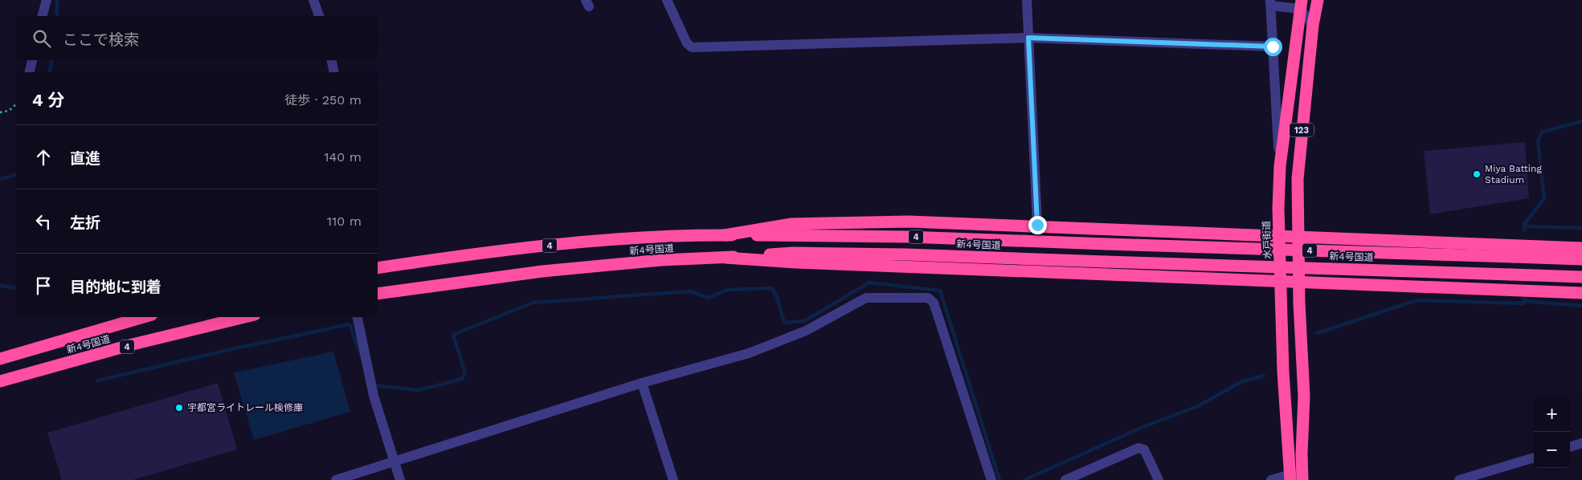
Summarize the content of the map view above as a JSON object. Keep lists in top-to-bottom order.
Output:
{
  "streets": {
    "highway": [
      "123",
      "4",
      "水戸街道",
      "新4号国道"
    ]
  },
  "places": ["Miya Batting Stadium", "宇都宮ライトレール検修庫"],
  "page": {
    "search": "ここで検索",
    "heading": ["4 分", "徒歩 · 250 m"],
    "list": [
      ["直進", "140 m"],
      ["左折", "110 m"],
      "目的地に到着"
    ],
    "map_buttons": ["+", "−"]
  }
}
